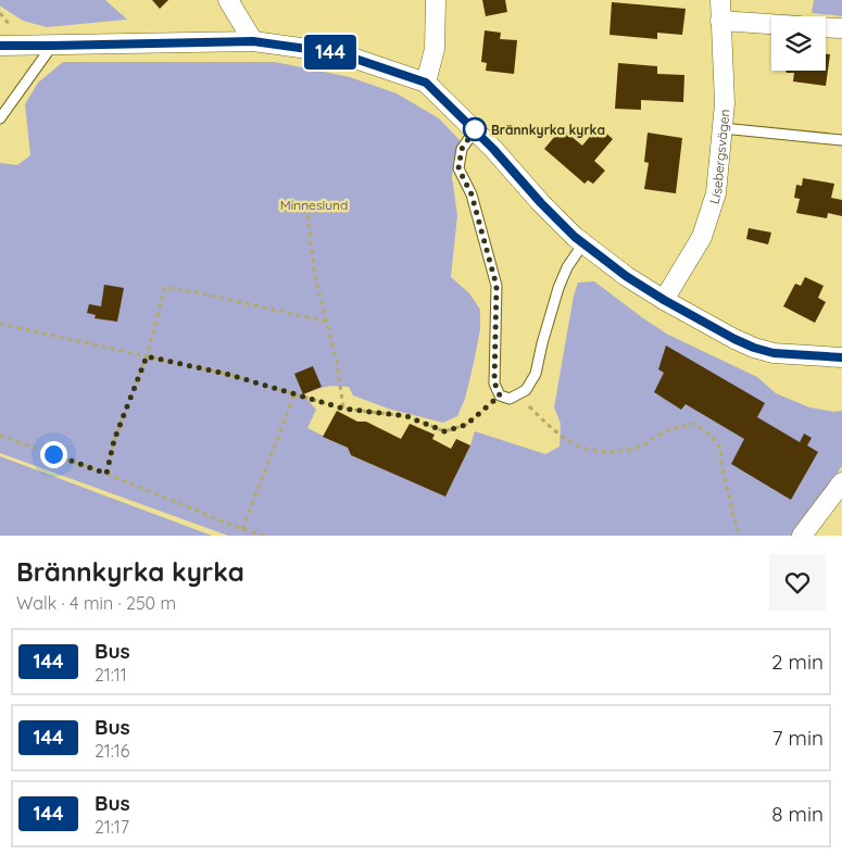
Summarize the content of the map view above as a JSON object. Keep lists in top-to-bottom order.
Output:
{
  "streets": {
    "street": ["Lisebergsvägen"]
  },
  "parks": ["Minneslund"],
  "places": ["Brännkyrka kyrka"],
  "lines": ["bus line 144"],
  "page": {
    "on_map": "144",
    "heading": ["Brännkyrka kyrka", "Walk · 4 min · 250 m"],
    "list": [
      {
        "mark": "144",
        "name": "Bus",
        "note": "21:11",
        "value": "2 min"
      },
      {
        "mark": "144",
        "name": "Bus",
        "note": "21:16",
        "value": "7 min"
      },
      {
        "mark": "144",
        "name": "Bus",
        "note": "21:17",
        "value": "8 min"
      }
    ]
  }
}
